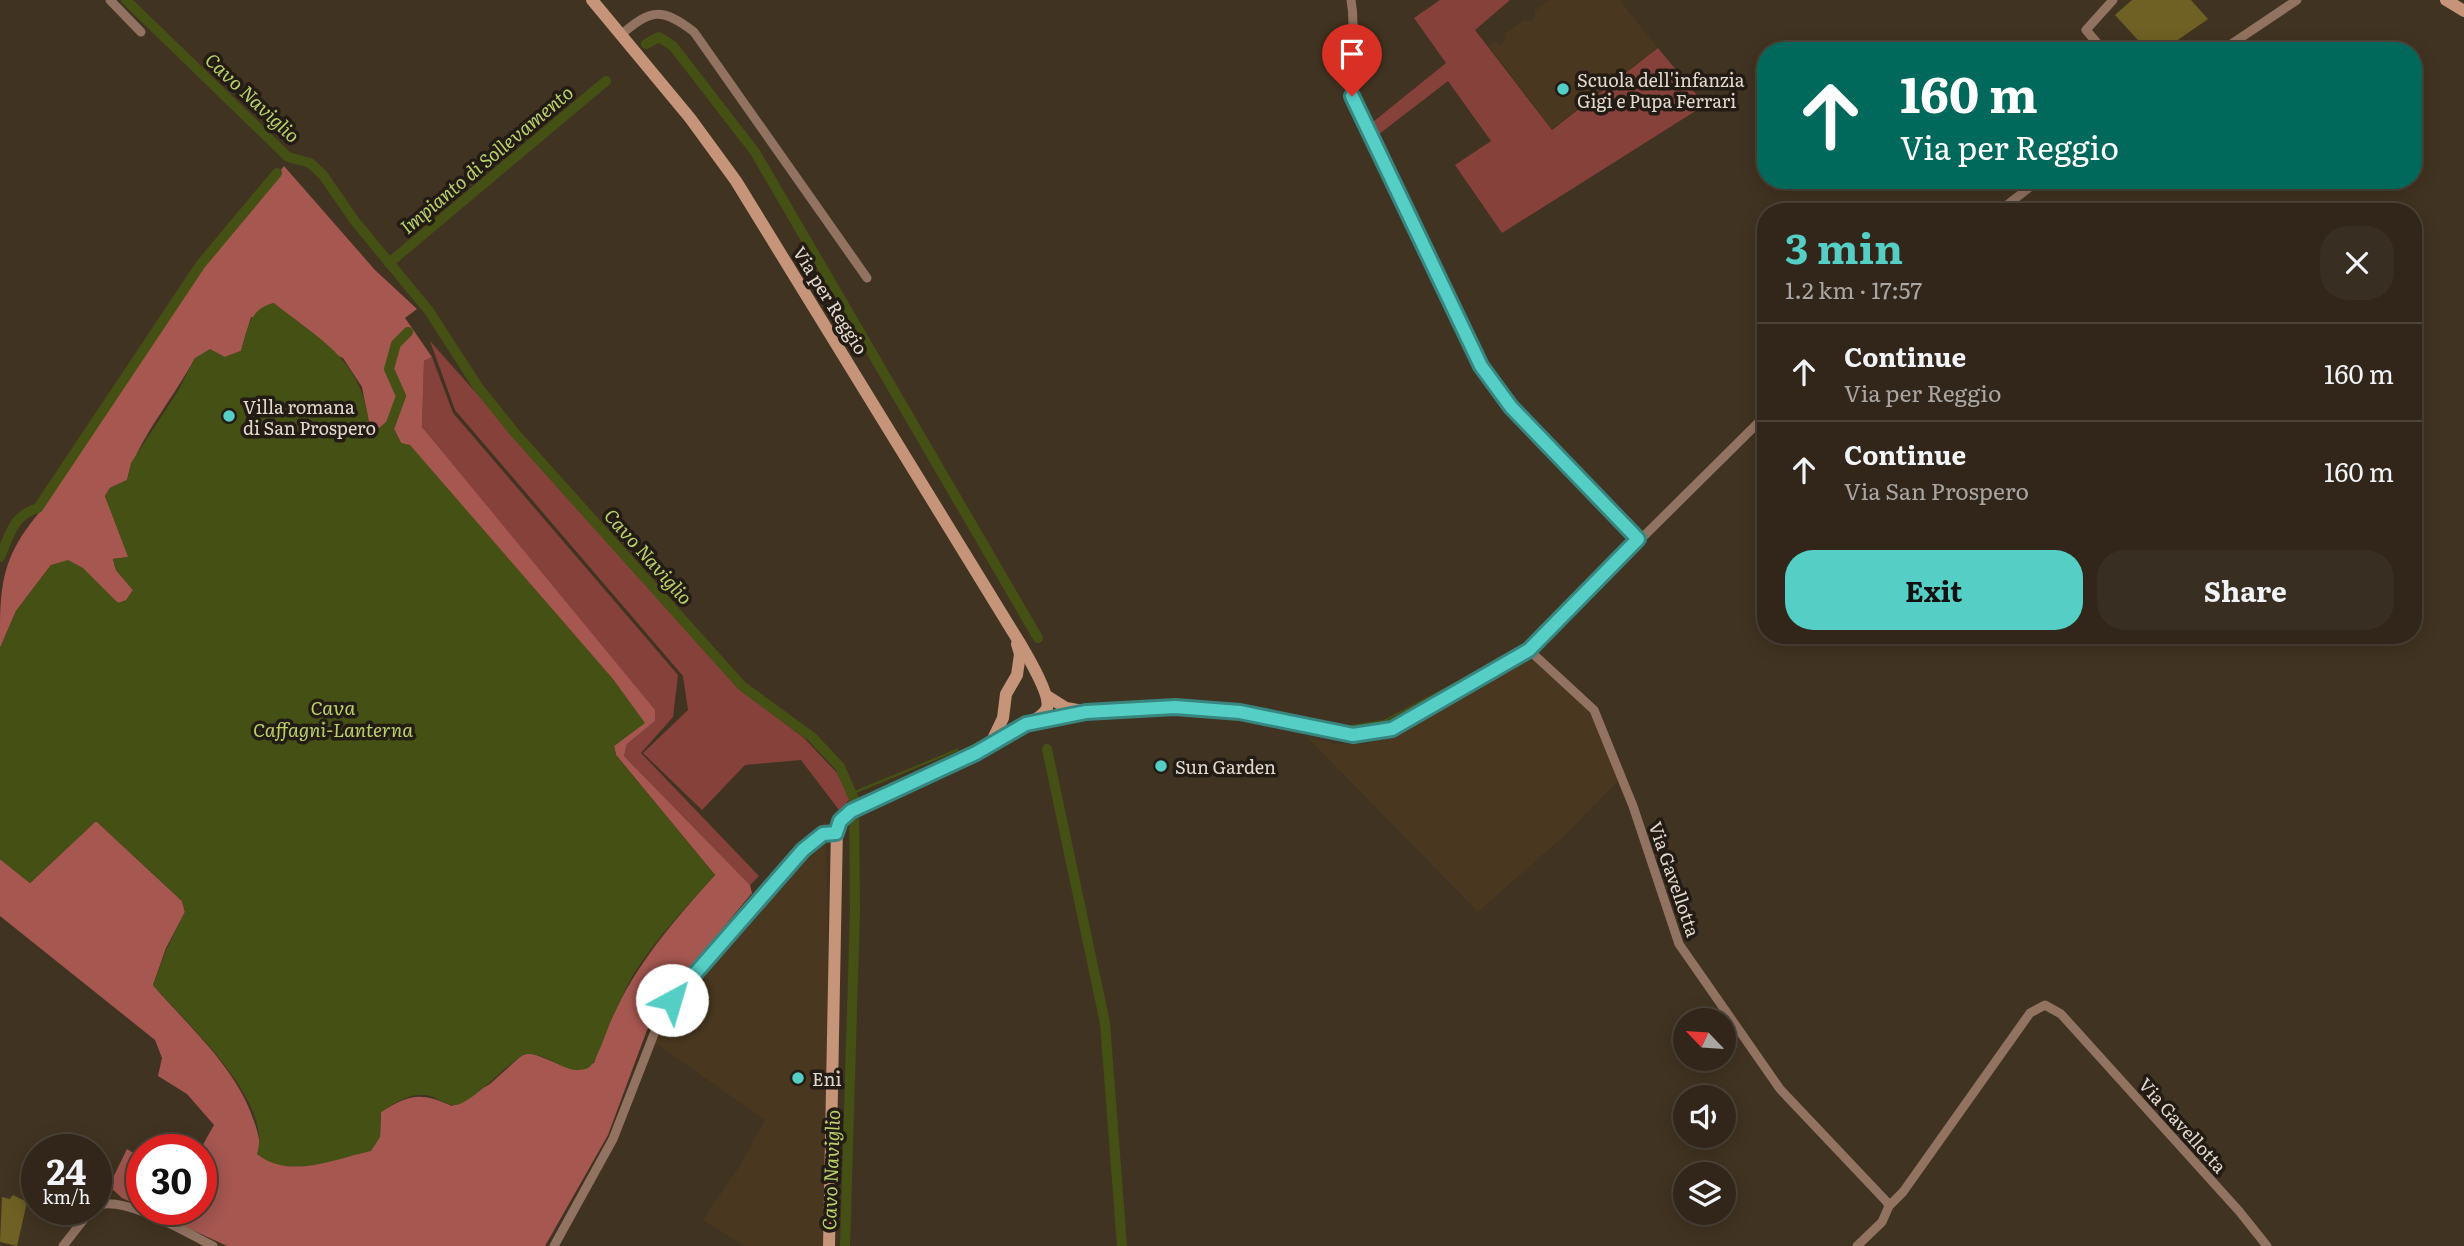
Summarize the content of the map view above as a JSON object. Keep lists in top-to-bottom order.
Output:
{
  "streets": {
    "main road": ["Via per Reggio"],
    "street": ["Via Gavellotta"]
  },
  "water": ["Cavo Naviglio", "Impianto di Sollevamento", "Cava Caffagni-Lanterna"],
  "places": [
    "Scuola dell'infanzia Gigi e Pupa Ferrari",
    "Villa romana di San Prospero",
    "Sun Garden",
    "Eni"
  ],
  "north": "top left",
  "page": {
    "turn": ["160 m", "Via per Reggio"],
    "heading": ["3 min", "1.2 km · 17:57"],
    "list": [
      {
        "name": "Continue",
        "note": "Via per Reggio",
        "value": "160 m"
      },
      {
        "name": "Continue",
        "note": "Via San Prospero",
        "value": "160 m"
      }
    ],
    "buttons": ["Exit", "Share"],
    "speed": "24 km/h",
    "limit": "30"
  }
}
